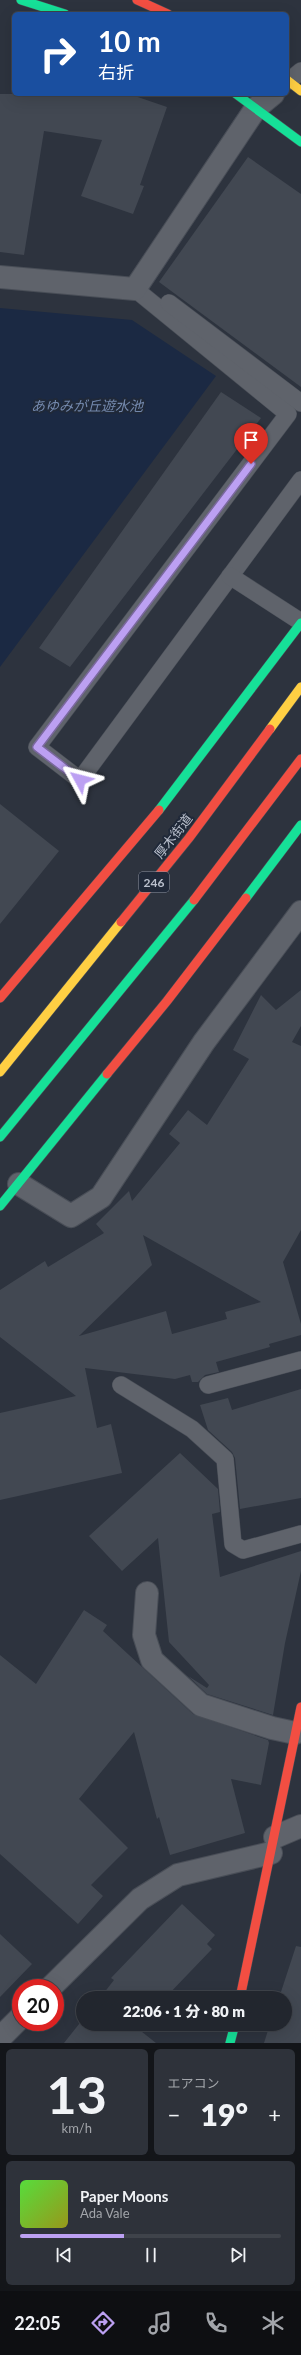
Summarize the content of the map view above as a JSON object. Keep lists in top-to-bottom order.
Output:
{
  "streets": {
    "main road": ["厚木街道", "246"]
  },
  "water": ["あゆみが丘遊水池"],
  "page": {
    "turn": ["10 m", "右折"],
    "limit": "20",
    "trip": "22:06 · 1 分 · 80 m",
    "tile": [
      ["13", "km/h"],
      "エアコン"
    ],
    "heat": ["−", "19°", "+"],
    "song": ["Paper Moons", "Ada Vale"],
    "tabs": "22:05"
  }
}
